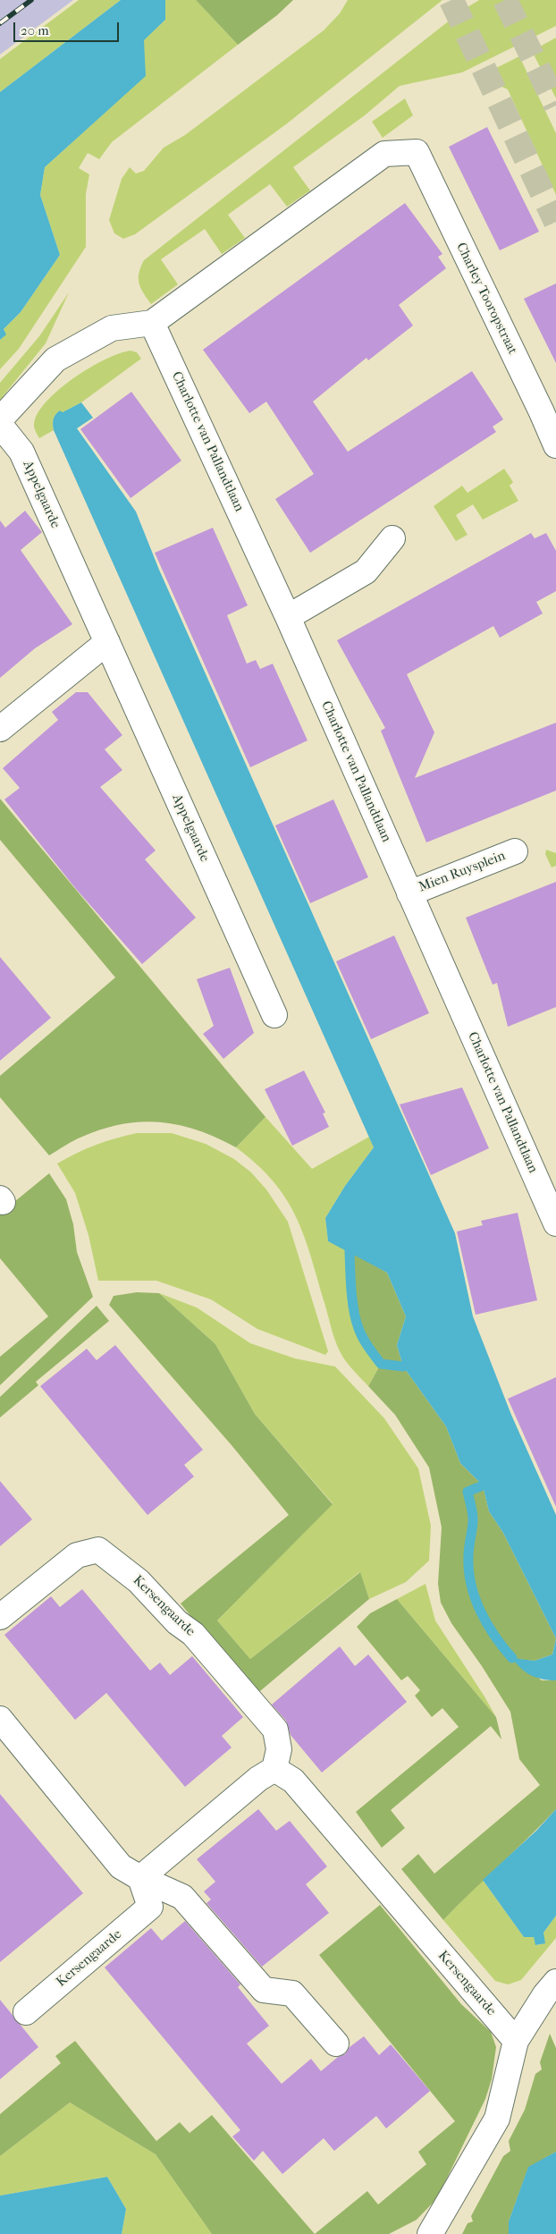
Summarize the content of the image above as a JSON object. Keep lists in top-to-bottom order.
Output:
{
  "streets": {
    "street": [
      "Charley Tooropstraat",
      "Charlotte van Pallandtlaan",
      "Appelgaarde",
      "Mien Ruysplein",
      "Kersengaarde"
    ]
  },
  "crossings": [
    ["Charley Tooropstraat", "Charlotte van Pallandtlaan"],
    ["Charlotte van Pallandtlaan", "Mien Ruysplein"]
  ],
  "scale_bar": "20 m"
}
